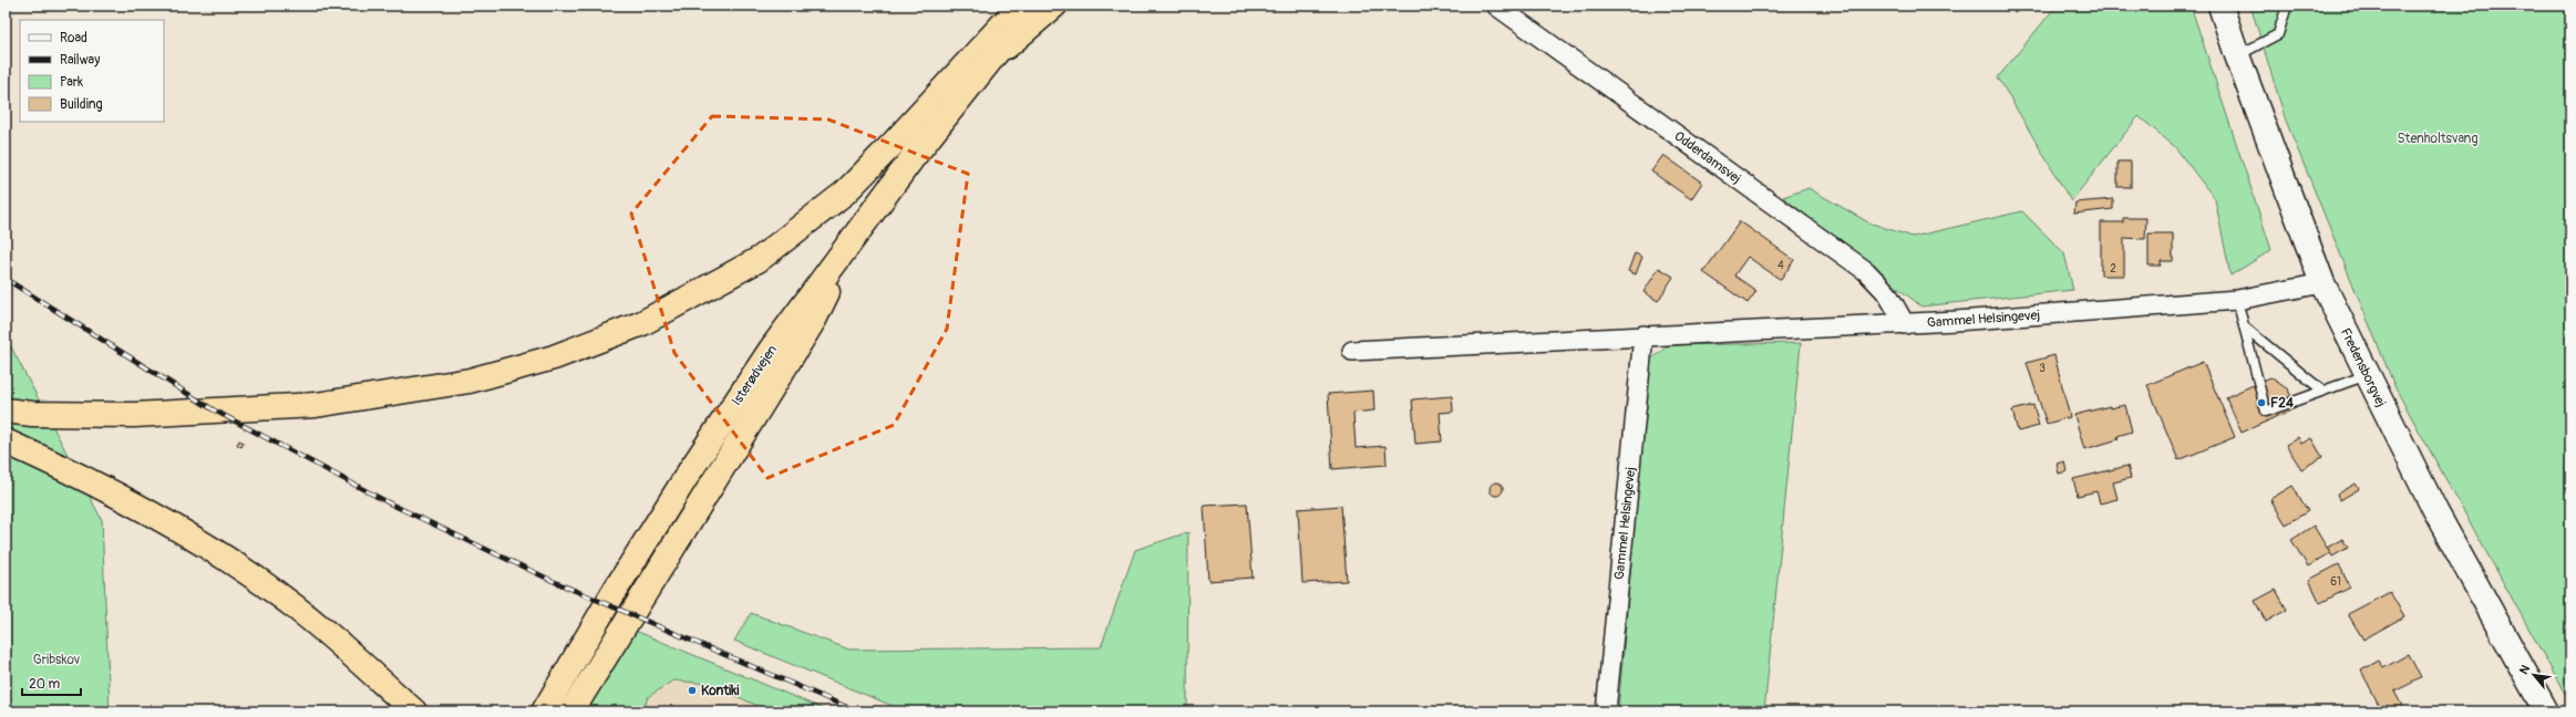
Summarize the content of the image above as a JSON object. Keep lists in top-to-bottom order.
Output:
{
  "streets": {
    "highway": ["Isterødvejen"],
    "street": ["Odderdamsvej", "Gammel Helsingevej", "Fredensborgvej"]
  },
  "crossings": [
    ["Odderdamsvej", "Gammel Helsingevej"],
    ["Gammel Helsingevej", "Fredensborgvej"]
  ],
  "parks": ["Stenholtsvang", "Gribskov"],
  "places": ["F24", "Kontiki"],
  "house_numbers": [
    "4",
    "2",
    "3",
    "61"
  ],
  "legend": [
    "Road",
    "Railway",
    "Park",
    "Building"
  ],
  "scale_bar": "20 m",
  "north": "top left"
}
